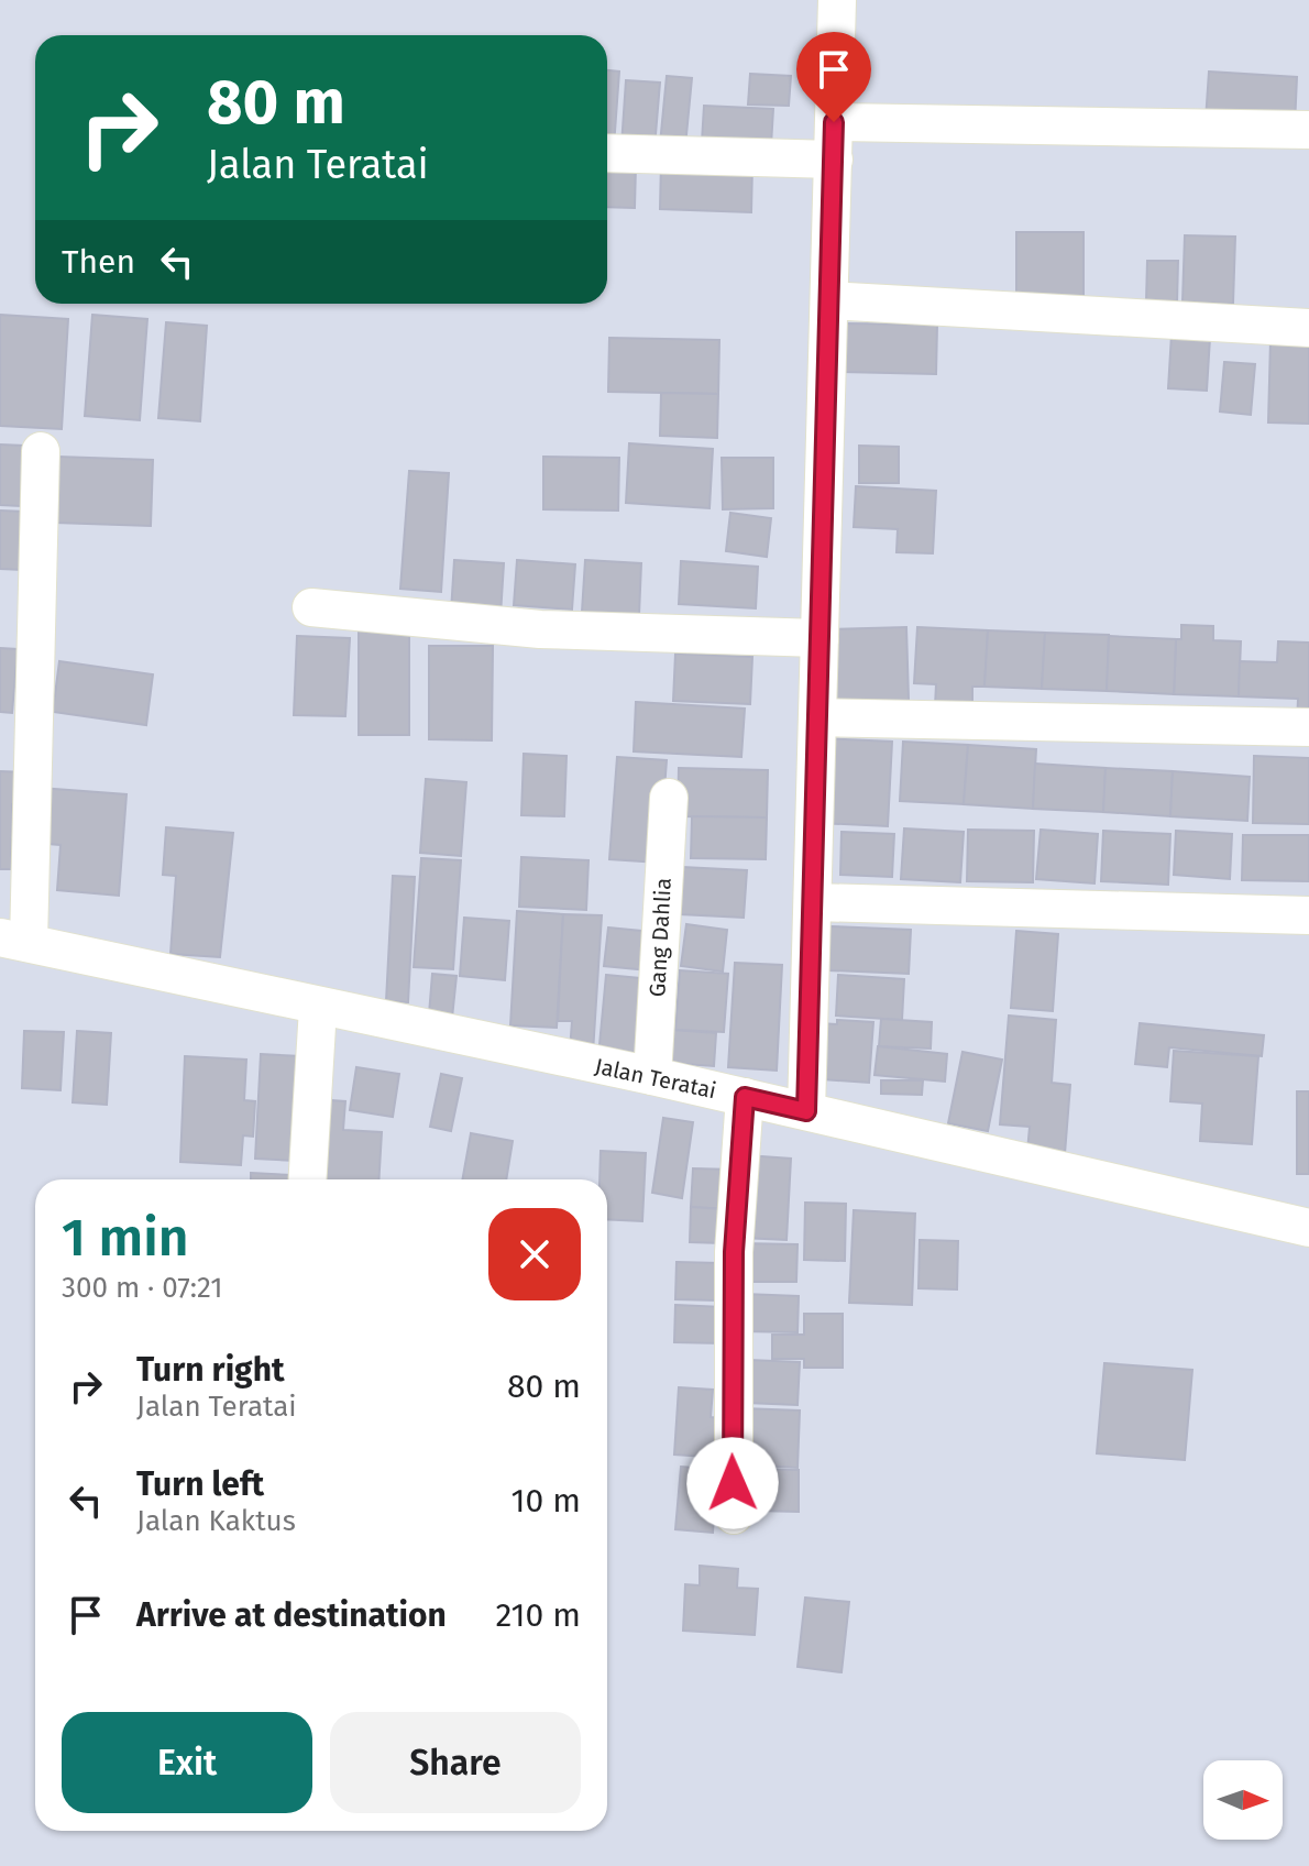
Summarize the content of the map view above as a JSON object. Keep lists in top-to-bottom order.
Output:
{
  "streets": {
    "street": ["Gang Dahlia", "Jalan Teratai"]
  },
  "crossings": [
    ["Gang Dahlia", "Jalan Teratai"]
  ],
  "north": "right",
  "page": {
    "turn": ["80 m", "Jalan Teratai"],
    "then": "Then",
    "heading": ["1 min", "300 m · 07:21"],
    "list": [
      {
        "name": "Turn right",
        "note": "Jalan Teratai",
        "value": "80 m"
      },
      {
        "name": "Turn left",
        "note": "Jalan Kaktus",
        "value": "10 m"
      },
      {
        "name": "Arrive at destination",
        "value": "210 m"
      }
    ],
    "buttons": ["Exit", "Share"]
  }
}
